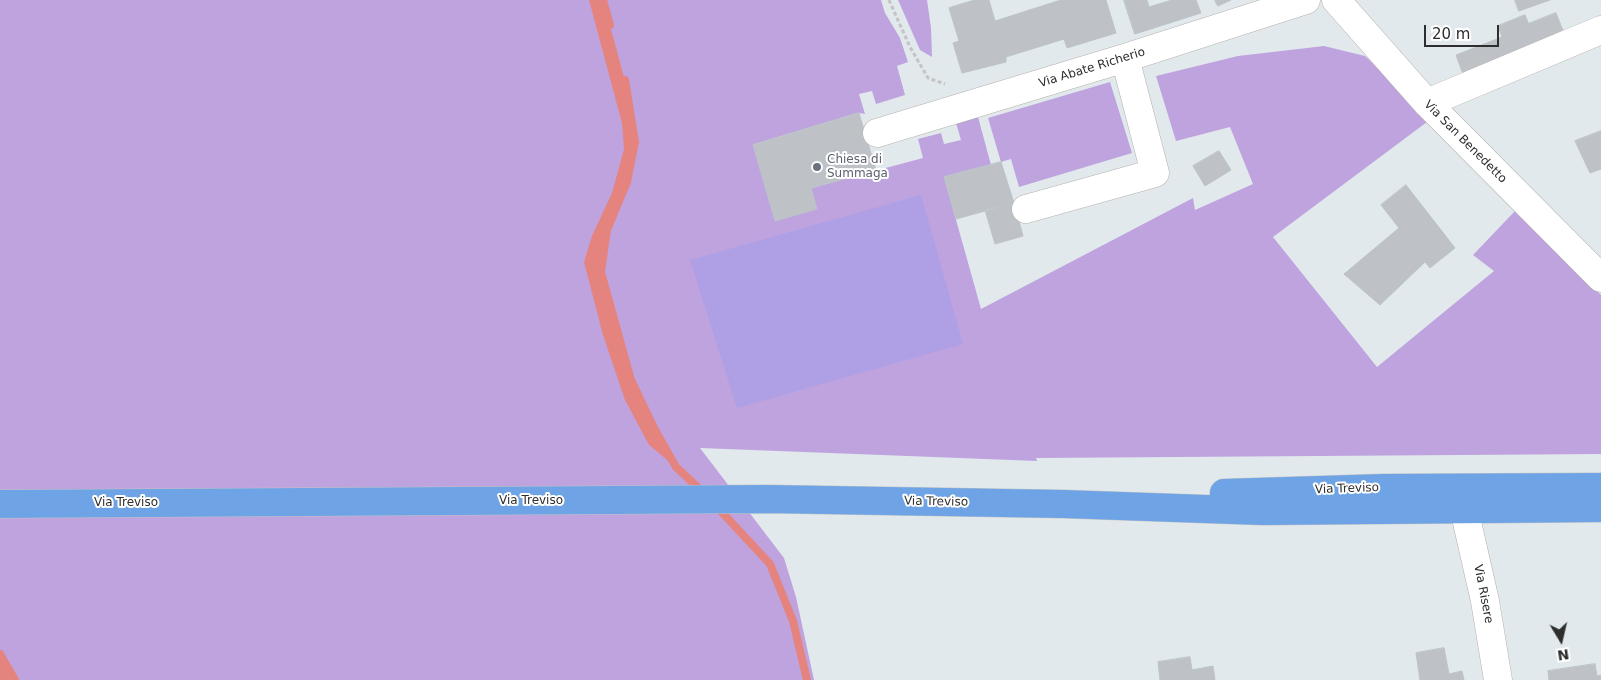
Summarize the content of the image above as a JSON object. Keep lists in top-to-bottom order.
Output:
{
  "streets": {
    "main road": ["Via Treviso"],
    "street": ["Via Abate Richerio", "Via San Benedetto", "Via Risere"]
  },
  "crossings": [
    ["Via Treviso", "Via Risere"]
  ],
  "places": ["Chiesa di Summaga"],
  "scale_bar": "20 m",
  "north": "bottom"
}
